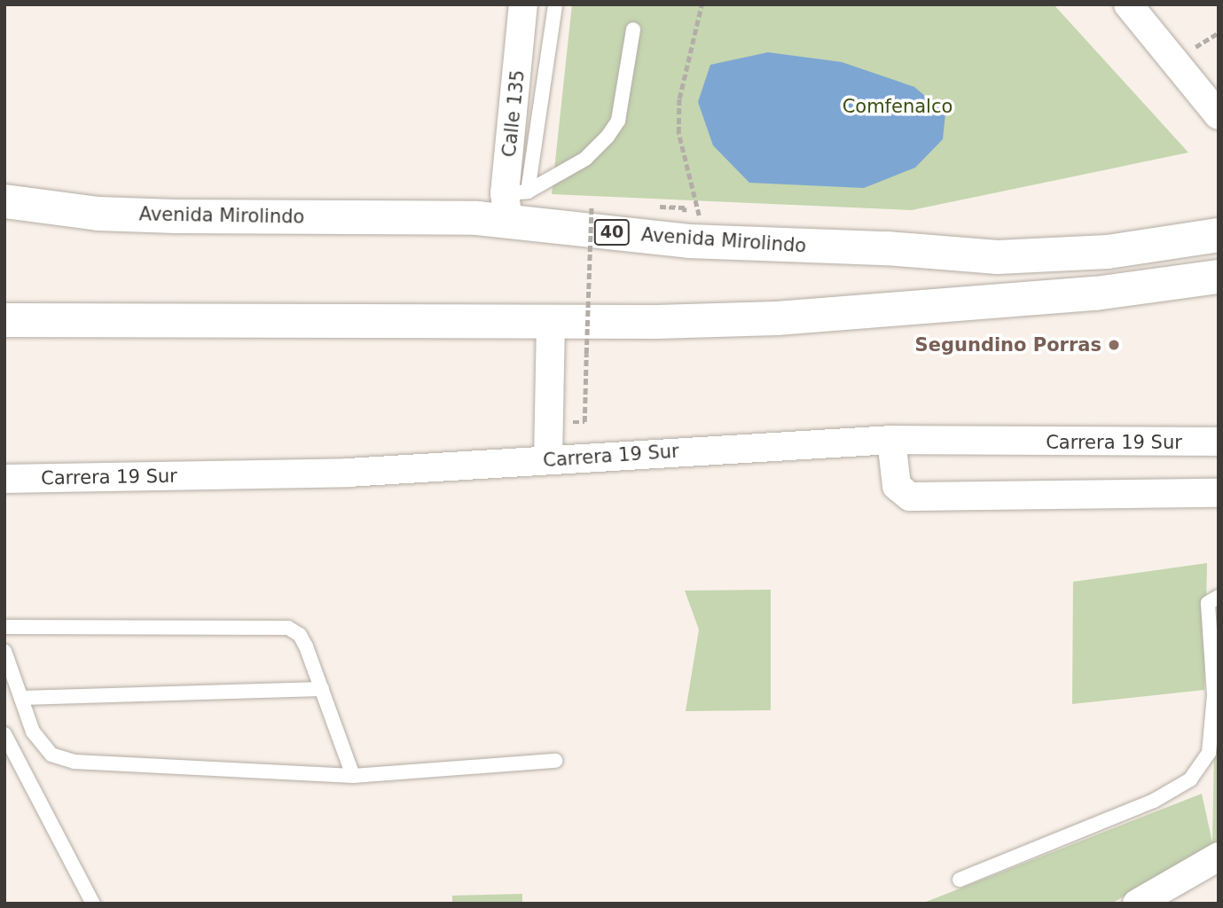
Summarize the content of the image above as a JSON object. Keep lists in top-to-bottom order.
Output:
{
  "streets": {
    "main road": ["Avenida Mirolindo", "40"],
    "street": ["Calle 135", "Carrera 19 Sur"]
  },
  "crossings": [
    ["Calle 135", "Avenida Mirolindo"]
  ],
  "parks": ["Comfenalco"],
  "places": ["Segundino Porras"]
}
